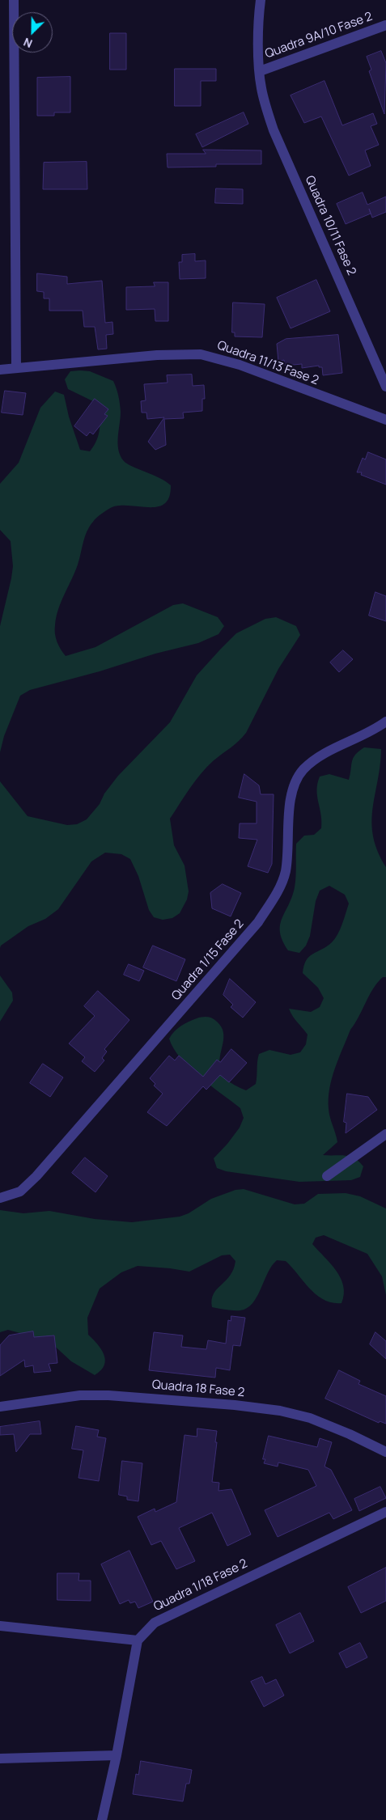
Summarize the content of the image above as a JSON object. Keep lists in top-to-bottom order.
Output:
{
  "streets": {
    "street": [
      "Quadra 9A/10 Fase 2",
      "Quadra 10/11 Fase 2",
      "Quadra 11/13 Fase 2",
      "Quadra 1/15 Fase 2",
      "Quadra 18 Fase 2",
      "Quadra 1/18 Fase 2"
    ]
  },
  "crossings": [
    ["Quadra 9A/10 Fase 2", "Quadra 10/11 Fase 2"]
  ],
  "north": "bottom left"
}
